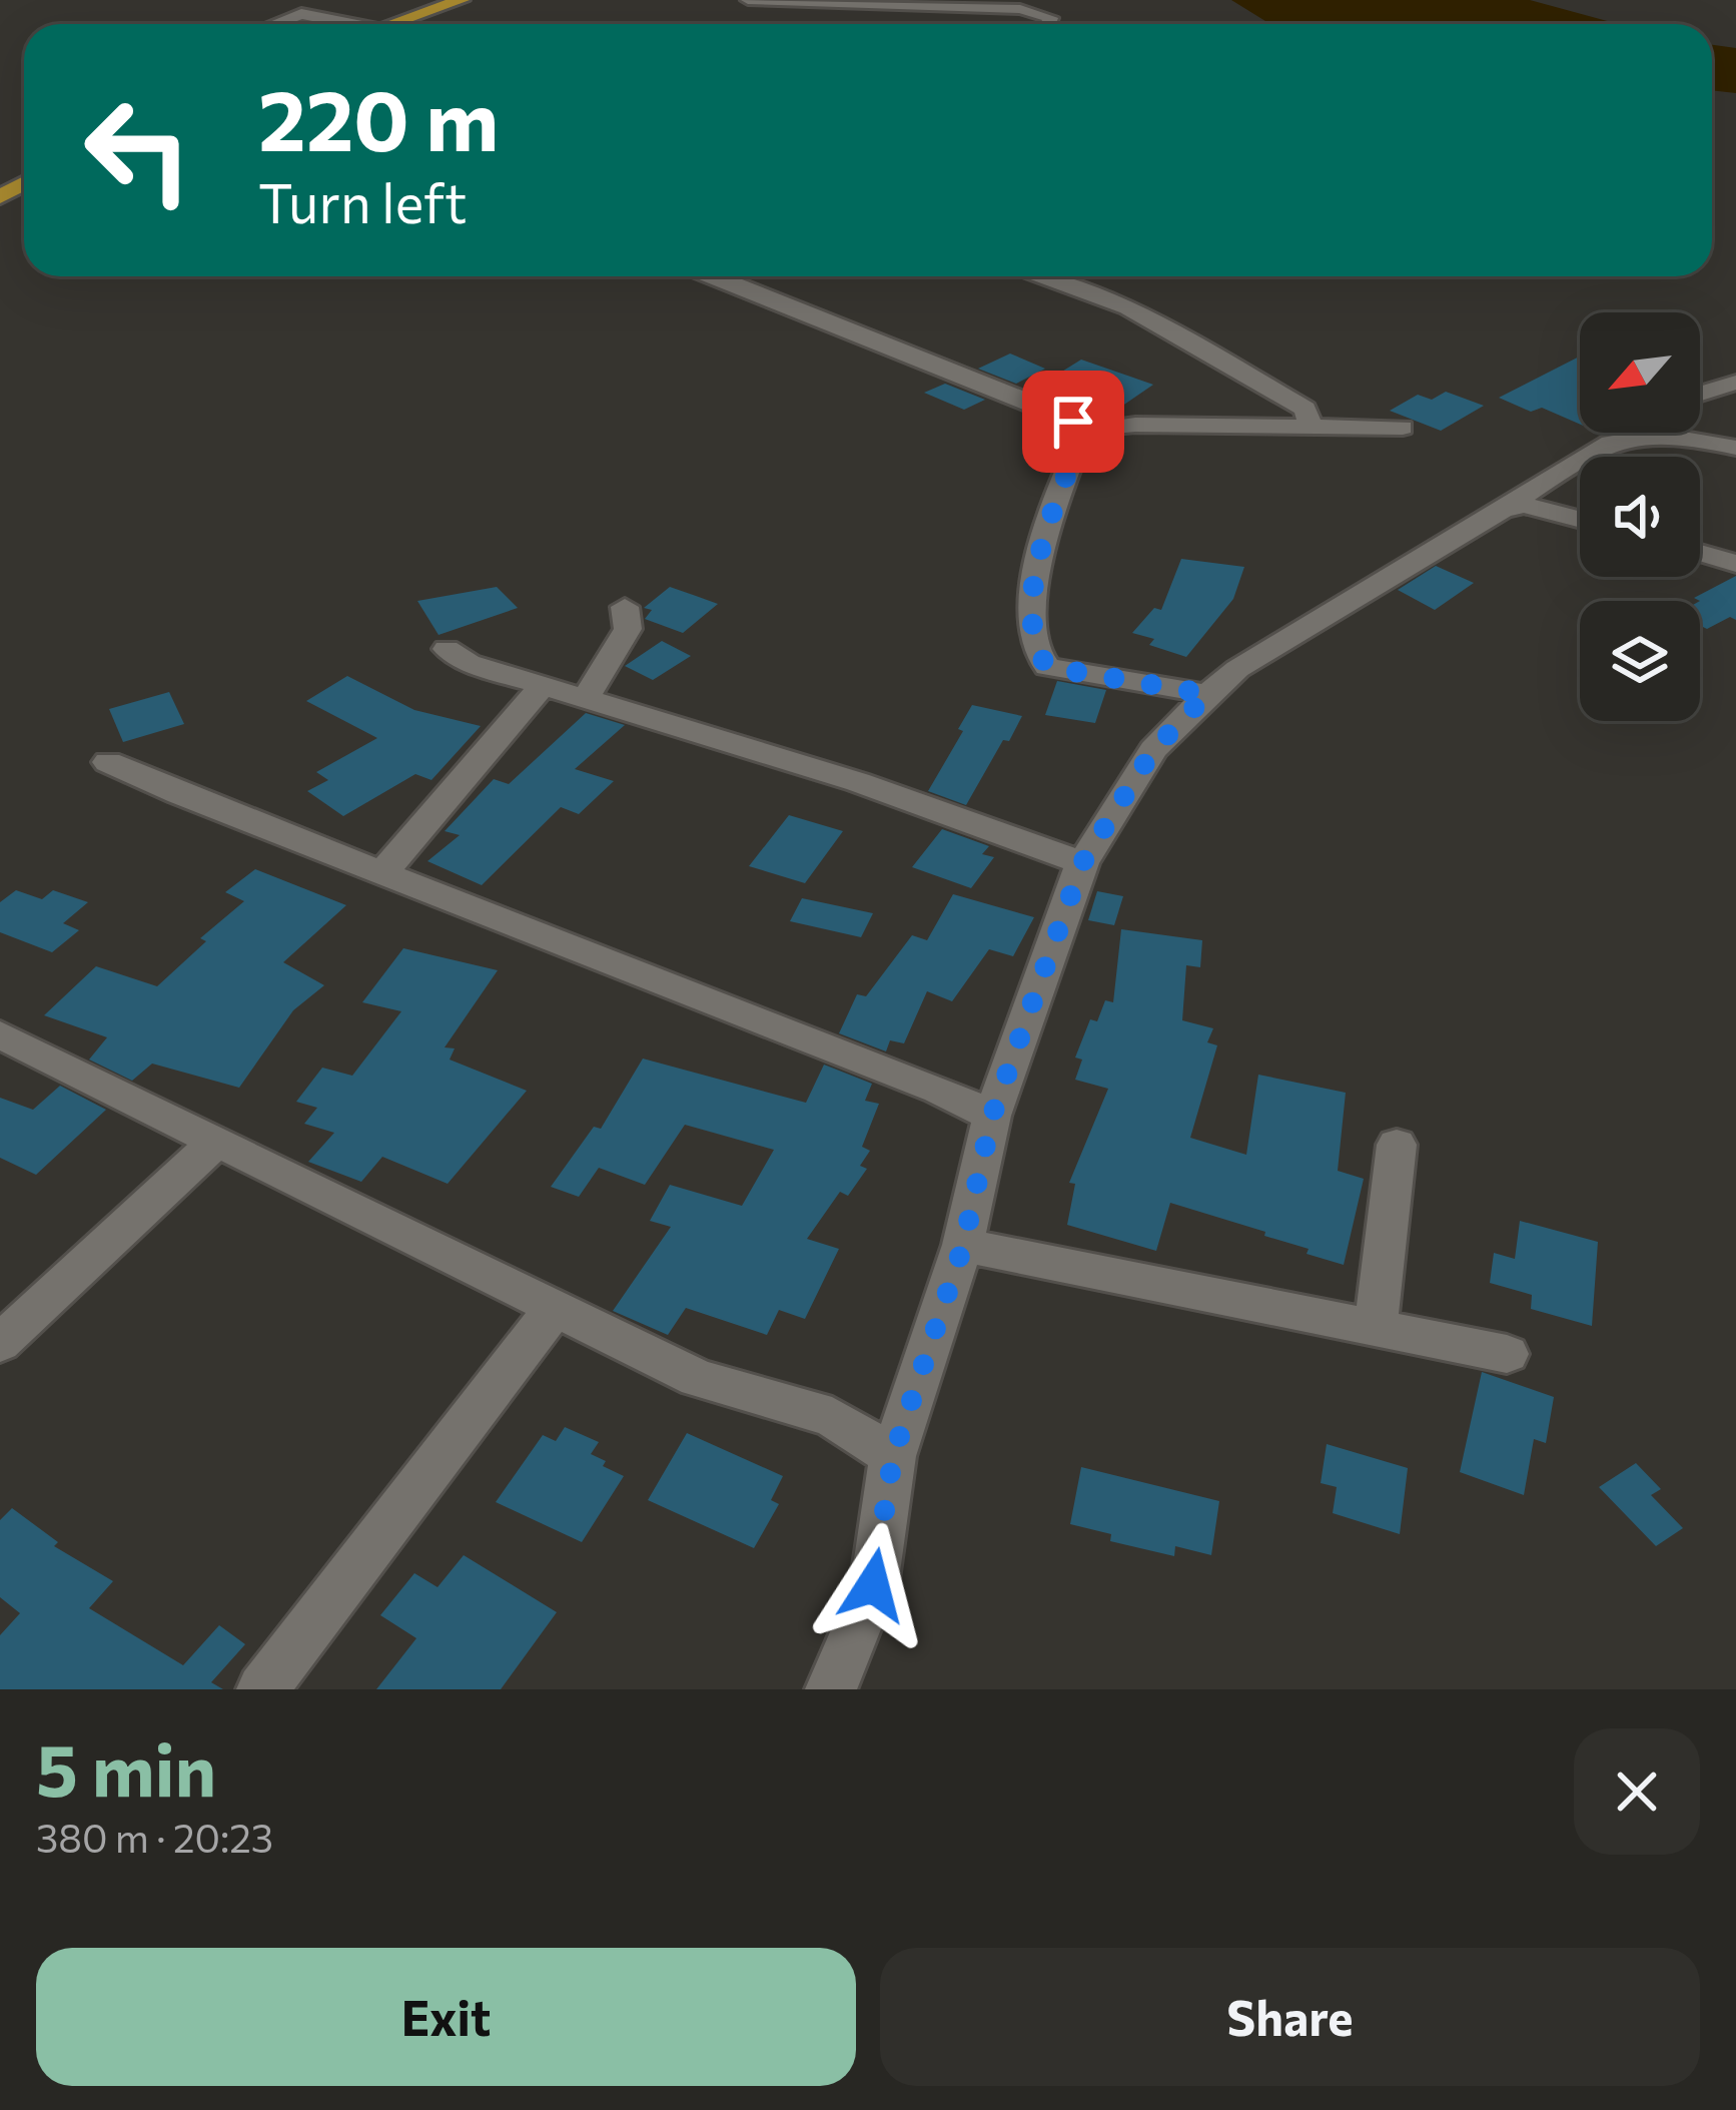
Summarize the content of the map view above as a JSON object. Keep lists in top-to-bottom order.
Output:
{
  "north": "bottom left",
  "page": {
    "turn": ["220 m", "Turn left"],
    "heading": ["5 min", "380 m · 20:23"],
    "buttons": ["Exit", "Share"]
  }
}
